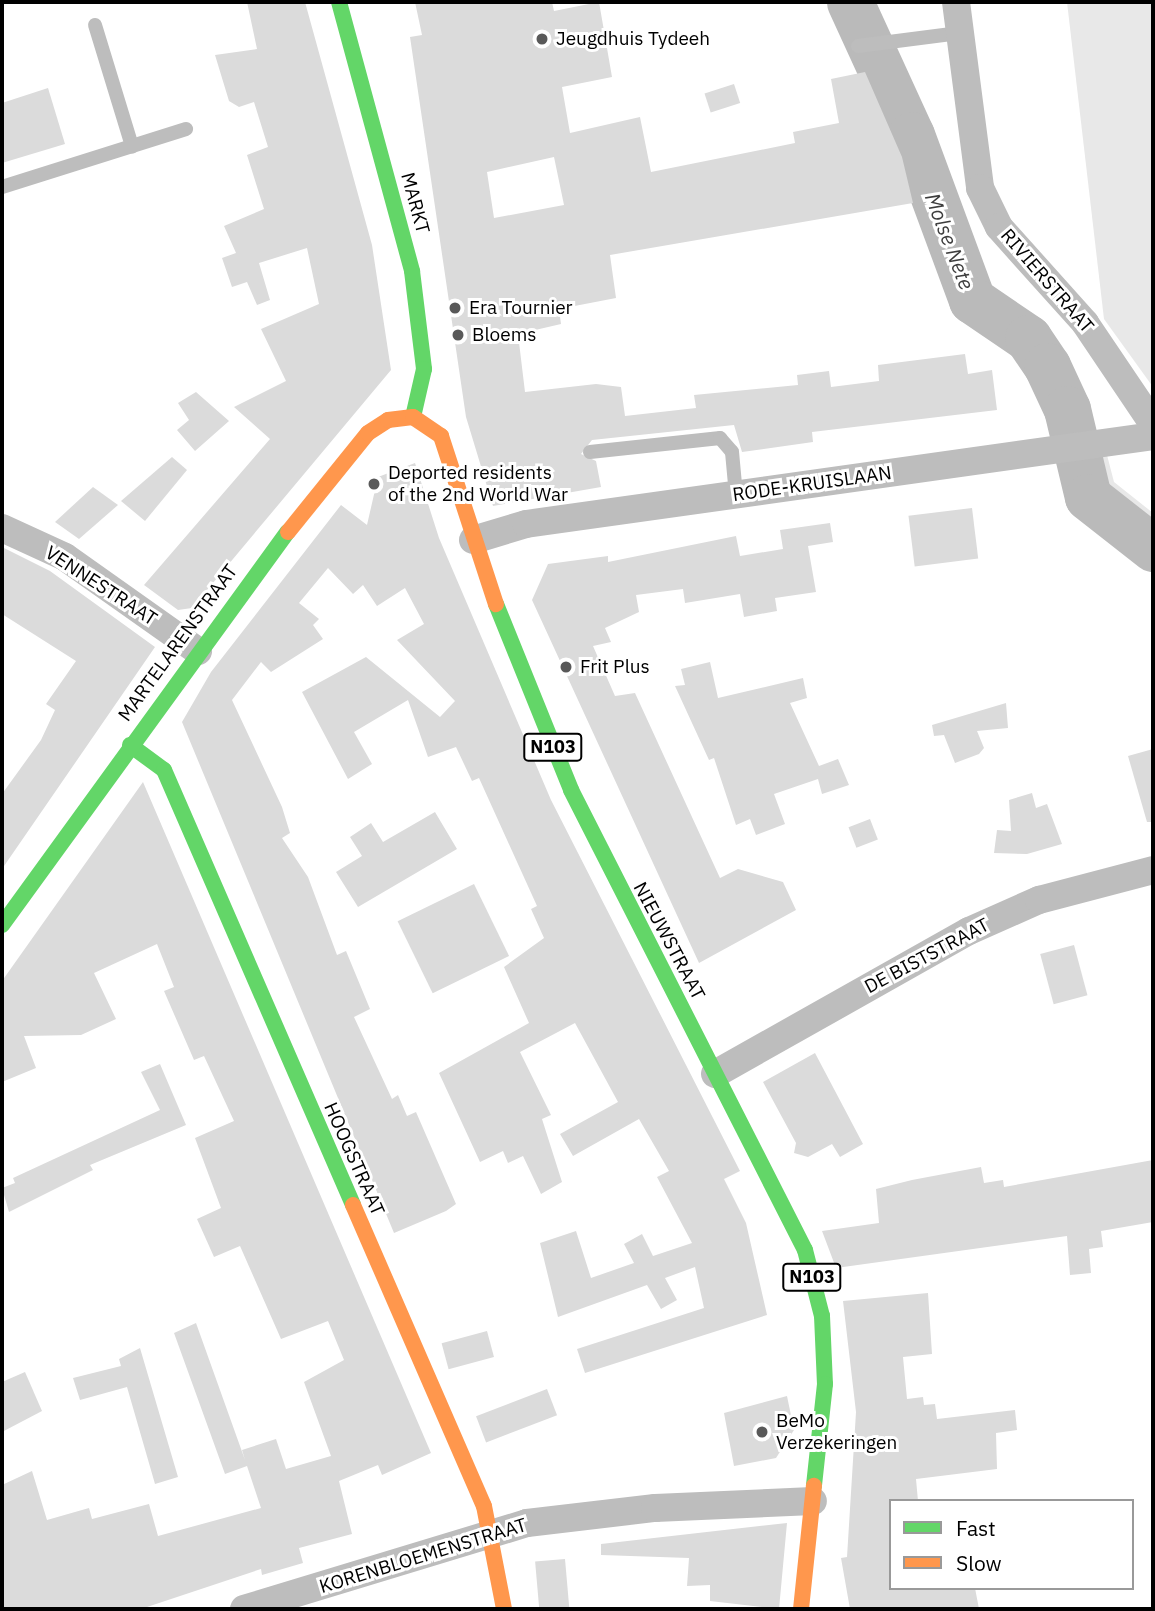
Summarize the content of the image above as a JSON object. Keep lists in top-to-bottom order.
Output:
{
  "streets": {
    "main road": [
      "MARKT",
      "MARTELARENSTRAAT",
      "N103",
      "NIEUWSTRAAT",
      "HOOGSTRAAT"
    ],
    "street": [
      "RIVIERSTRAAT",
      "RODE-KRUISLAAN",
      "VENNESTRAAT",
      "DE BISTSTRAAT",
      "KORENBLOEMENSTRAAT"
    ]
  },
  "crossings": [
    ["MARKT", "MARTELARENSTRAAT"],
    ["MARKT", "NIEUWSTRAAT"],
    ["RODE-KRUISLAAN", "NIEUWSTRAAT"],
    ["VENNESTRAAT", "MARTELARENSTRAAT"],
    ["MARTELARENSTRAAT", "NIEUWSTRAAT"],
    ["MARTELARENSTRAAT", "HOOGSTRAAT"],
    ["N103", "NIEUWSTRAAT"],
    ["N103", "KORENBLOEMENSTRAAT"],
    ["NIEUWSTRAAT", "DE BISTSTRAAT"],
    ["NIEUWSTRAAT", "KORENBLOEMENSTRAAT"],
    ["HOOGSTRAAT", "KORENBLOEMENSTRAAT"]
  ],
  "water": ["Molse Nete"],
  "places": [
    "Jeugdhuis Tydeeh",
    "Era Tournier",
    "Bloems",
    "Deported residents of the 2nd World War",
    "Frit Plus",
    "BeMo Verzekeringen"
  ],
  "legend": ["Fast", "Slow"]
}
